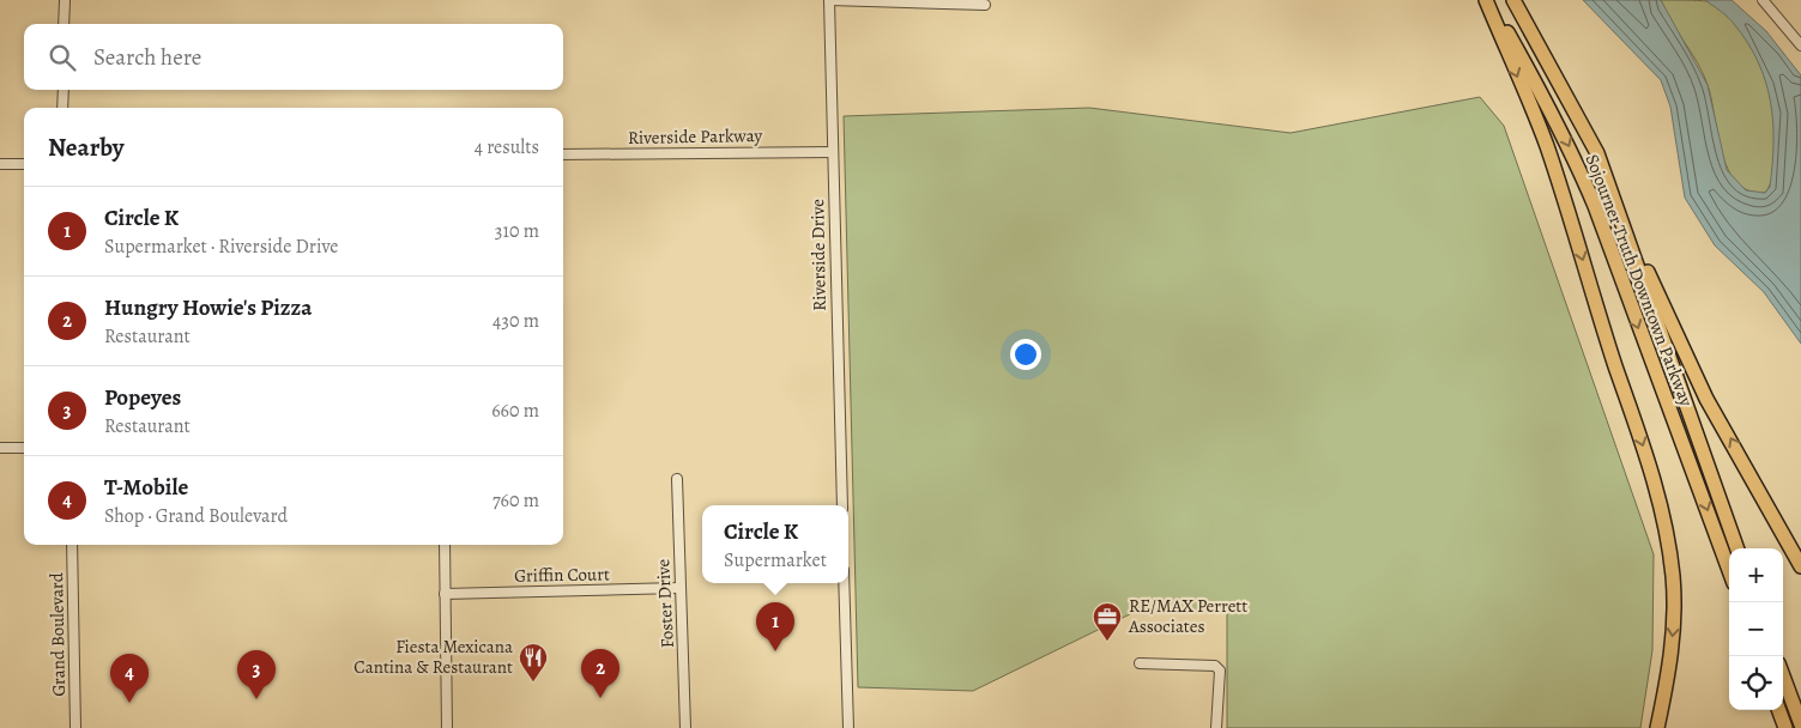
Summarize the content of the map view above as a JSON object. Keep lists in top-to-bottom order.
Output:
{
  "streets": {
    "highway": ["Sojourner Truth Downtown Parkway"],
    "street": [
      "Riverside Parkway",
      "Riverside Drive",
      "Griffin Court",
      "Foster Drive",
      "Grand Boulevard"
    ]
  },
  "crossings": [
    ["Riverside Parkway", "Riverside Drive"],
    ["Griffin Court", "Foster Drive"]
  ],
  "places": {
    "office": ["RE/MAX Perrett Associates"],
    "restaurant": ["Fiesta Mexicana Cantina & Restaurant"]
  },
  "page": {
    "search": "Search here",
    "heading": ["Nearby", "4 results"],
    "list": [
      {
        "mark": "1",
        "name": "Circle K",
        "note": "Supermarket · Riverside Drive",
        "value": "310 m"
      },
      {
        "mark": "2",
        "name": "Hungry Howie's Pizza",
        "note": "Restaurant",
        "value": "430 m"
      },
      {
        "mark": "3",
        "name": "Popeyes",
        "note": "Restaurant",
        "value": "660 m"
      },
      {
        "mark": "4",
        "name": "T-Mobile",
        "note": "Shop · Grand Boulevard",
        "value": "760 m"
      }
    ],
    "popup": ["Circle K", "Supermarket"],
    "map_buttons": ["+", "−"],
    "pins": [
      "1",
      "2",
      "3",
      "4"
    ]
  }
}
